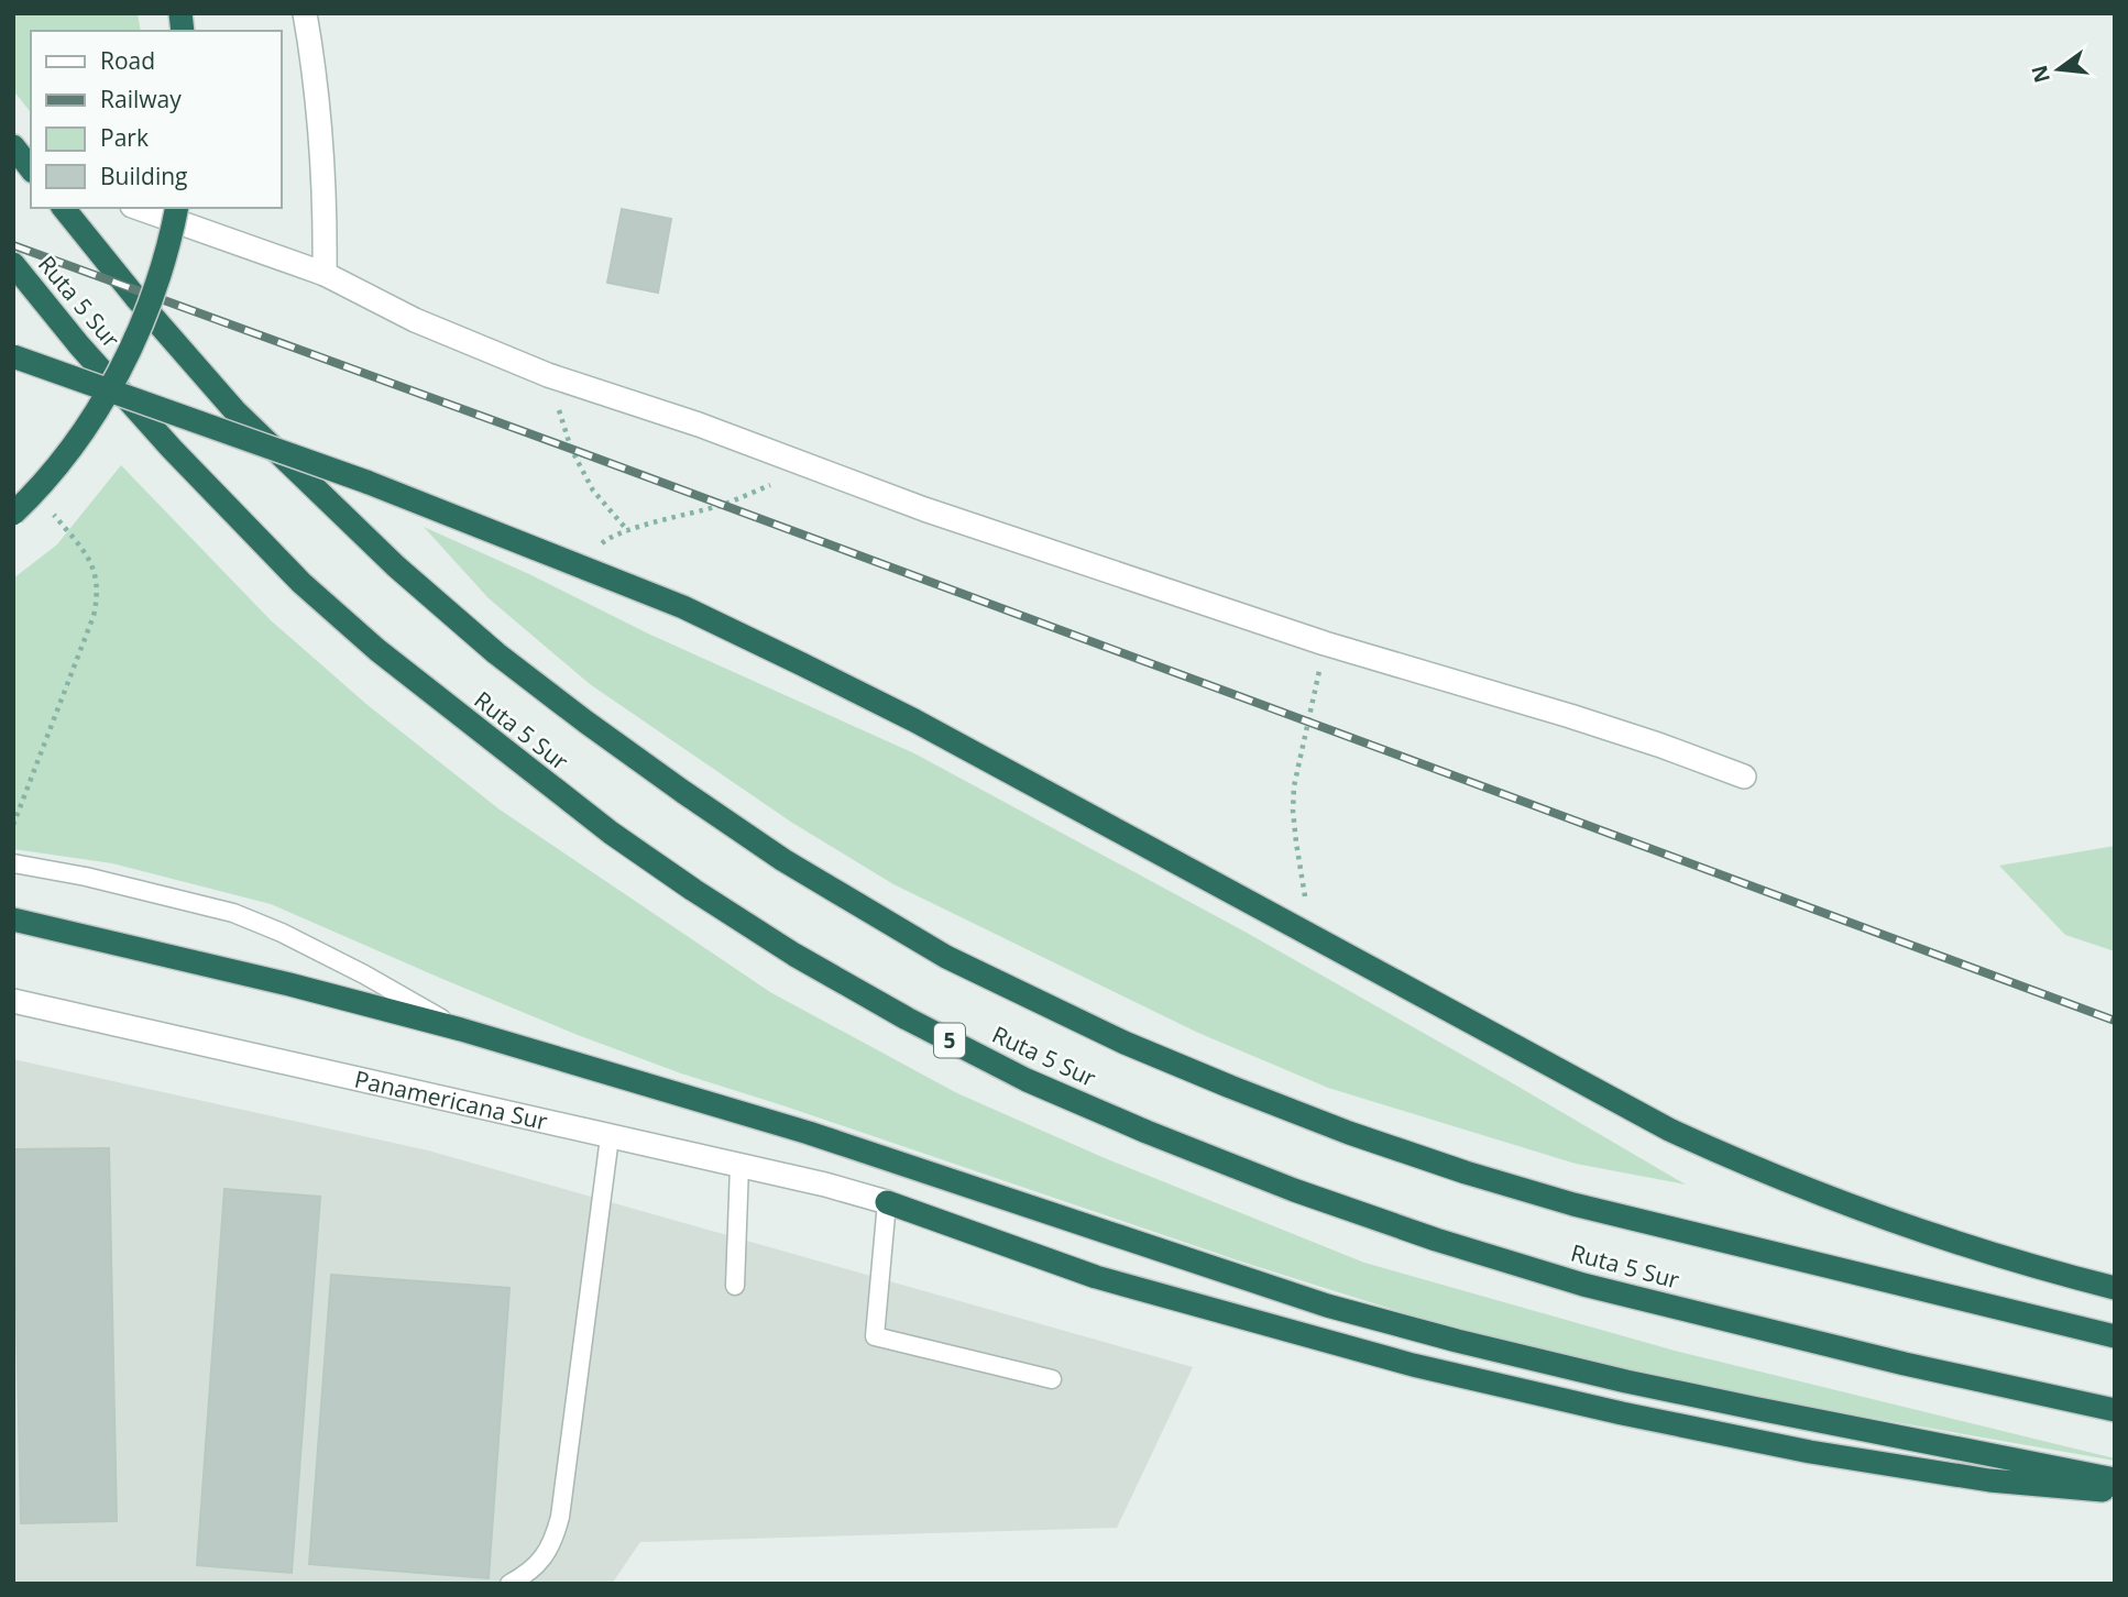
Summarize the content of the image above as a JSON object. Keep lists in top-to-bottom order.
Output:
{
  "streets": {
    "highway": ["Ruta 5 Sur", "5"],
    "street": ["Panamericana Sur"]
  },
  "legend": [
    "Road",
    "Railway",
    "Park",
    "Building"
  ],
  "north": "left"
}
